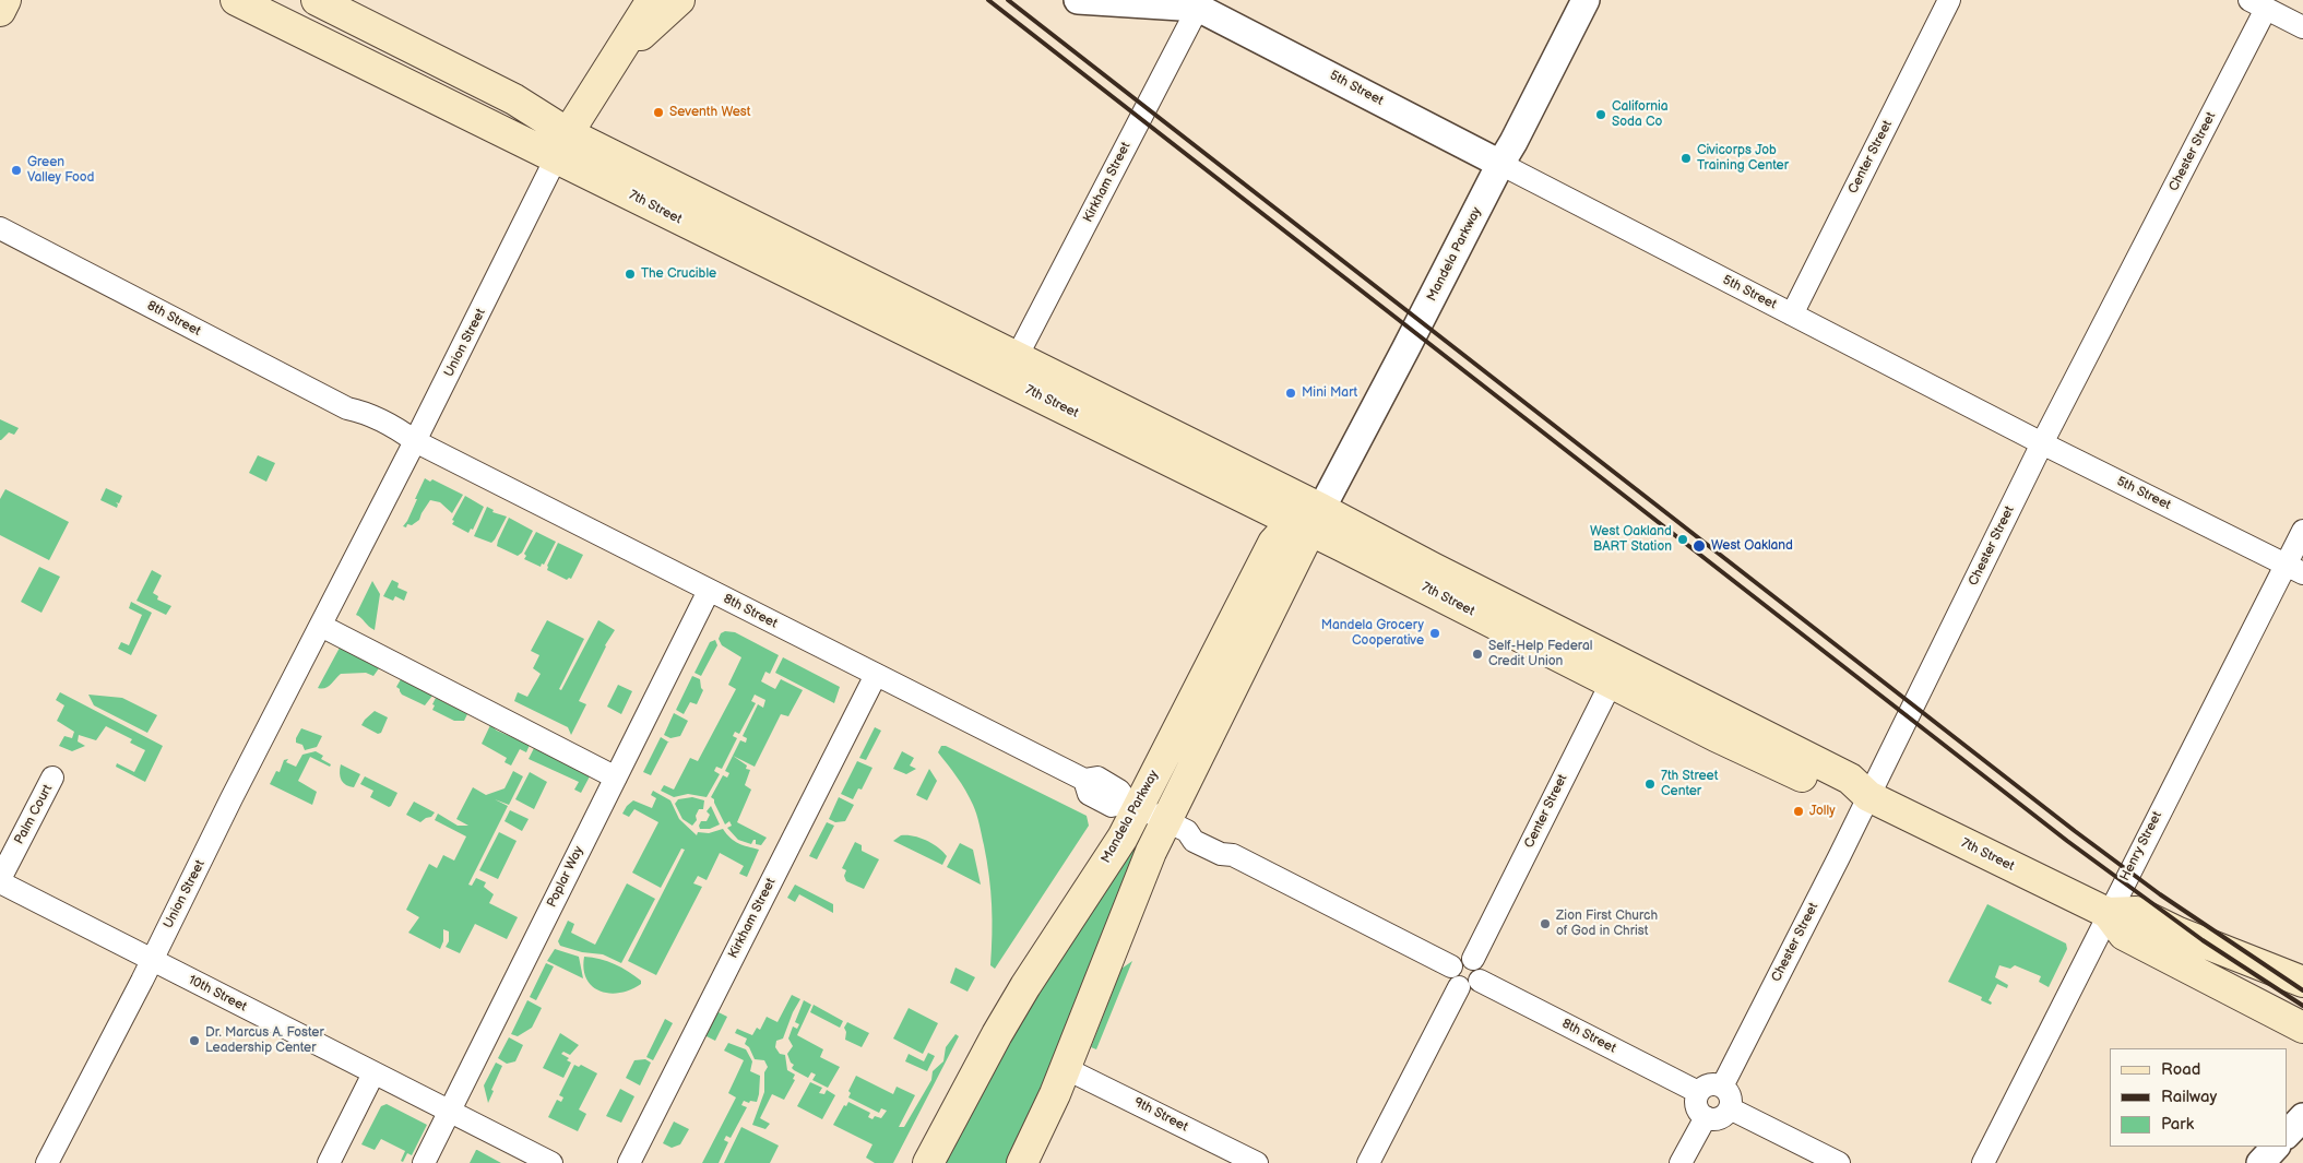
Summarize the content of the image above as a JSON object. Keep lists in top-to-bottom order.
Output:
{
  "streets": {
    "main road": ["7th Street", "Mandela Parkway", "Union Street"],
    "street": [
      "5th Street",
      "Chester Street",
      "Center Street",
      "Kirkham Street",
      "8th Street",
      "Palm Court",
      "Henry Street",
      "Poplar Way",
      "10th Street",
      "9th Street"
    ]
  },
  "crossings": [
    ["5th Street", "Chester Street"],
    ["5th Street", "Center Street"],
    ["5th Street", "Kirkham Street"],
    ["5th Street", "Mandela Parkway"],
    ["5th Street", "Henry Street"],
    ["Chester Street", "7th Street"],
    ["Chester Street", "8th Street"],
    ["Center Street", "7th Street"],
    ["Center Street", "8th Street"],
    ["Kirkham Street", "7th Street"],
    ["Kirkham Street", "8th Street"],
    ["7th Street", "Mandela Parkway"],
    ["7th Street", "Union Street"],
    ["7th Street", "Henry Street"],
    ["Mandela Parkway", "8th Street"],
    ["Mandela Parkway", "9th Street"],
    ["8th Street", "Union Street"],
    ["8th Street", "Poplar Way"],
    ["Union Street", "10th Street"],
    ["Palm Court", "10th Street"],
    ["Poplar Way", "10th Street"]
  ],
  "places": [
    "Seventh West",
    "California Soda Co",
    "Civicorps Job Training Center",
    "Green Valley Food",
    "The Crucible",
    "Mini Mart",
    "West Oakland BART Station",
    "West Oakland",
    "Mandela Grocery Cooperative",
    "Self-Help Federal Credit Union",
    "7th Street Center",
    "Jolly",
    "Zion First Church of God in Christ",
    "Dr. Marcus A. Foster Leadership Center"
  ],
  "legend": ["Road", "Railway", "Park"]
}
